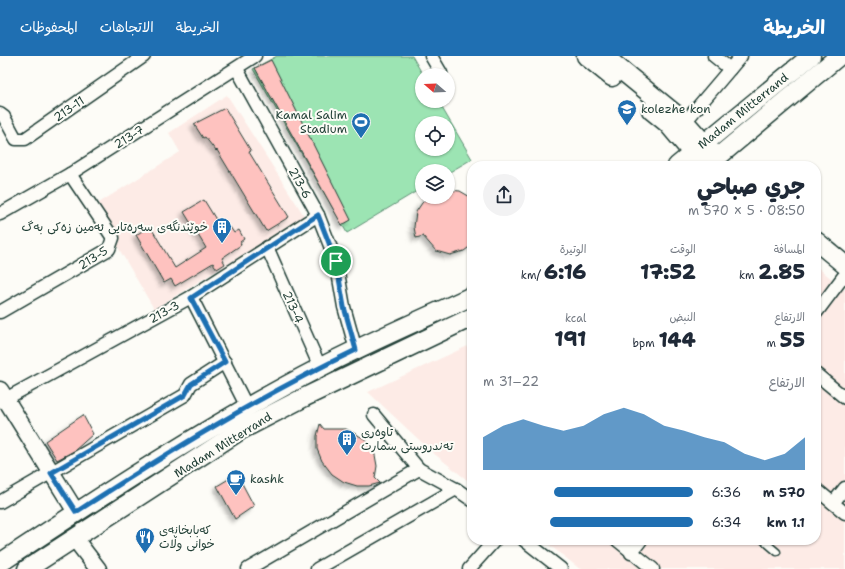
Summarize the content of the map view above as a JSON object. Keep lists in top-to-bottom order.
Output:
{
  "streets": {
    "main road": ["Madam Mitterrand"],
    "street": [
      "213-11",
      "213-7",
      "213-6",
      "213-5",
      "213-4",
      "213-3"
    ]
  },
  "crossings": [
    ["Madam Mitterrand", "213-6"],
    ["Madam Mitterrand", "213-4"],
    ["213-7", "213-6"],
    ["213-7", "213-5"],
    ["213-6", "213-3"],
    ["213-4", "213-3"]
  ],
  "places": {
    "school or university": ["kolezhe kon"],
    "sports": ["Kamal Salim Stadium"],
    "building": ["خوێندنگەی سەرەتایی ئەمین زەکی بەگ", "تاوەری تەندروستی سمارت"],
    "cafe": ["kashk"],
    "restaurant": ["کەبابخانەی خوانی وڵات"]
  },
  "north": "left",
  "page": {
    "header": "الخريطة",
    "nav": ["الخريطة", "الاتجاهات", "المحفوظات"],
    "heading": ["جري صباحي", "08:50 · 5 × 570 m"],
    "stats": [
      ["المسافة", "2.85 km"],
      ["الوقت", "17:52"],
      ["الوتيرة", "6:16 /km"],
      ["الارتفاع", "55 m"],
      ["النبض", "144 bpm"],
      ["kcal", "191"]
    ],
    "chart": ["الارتفاع", "22–31 m"],
    "list": [
      {
        "name": "570 m",
        "note": "6:36"
      },
      {
        "name": "1.1 km",
        "note": "6:34"
      }
    ]
  }
}
